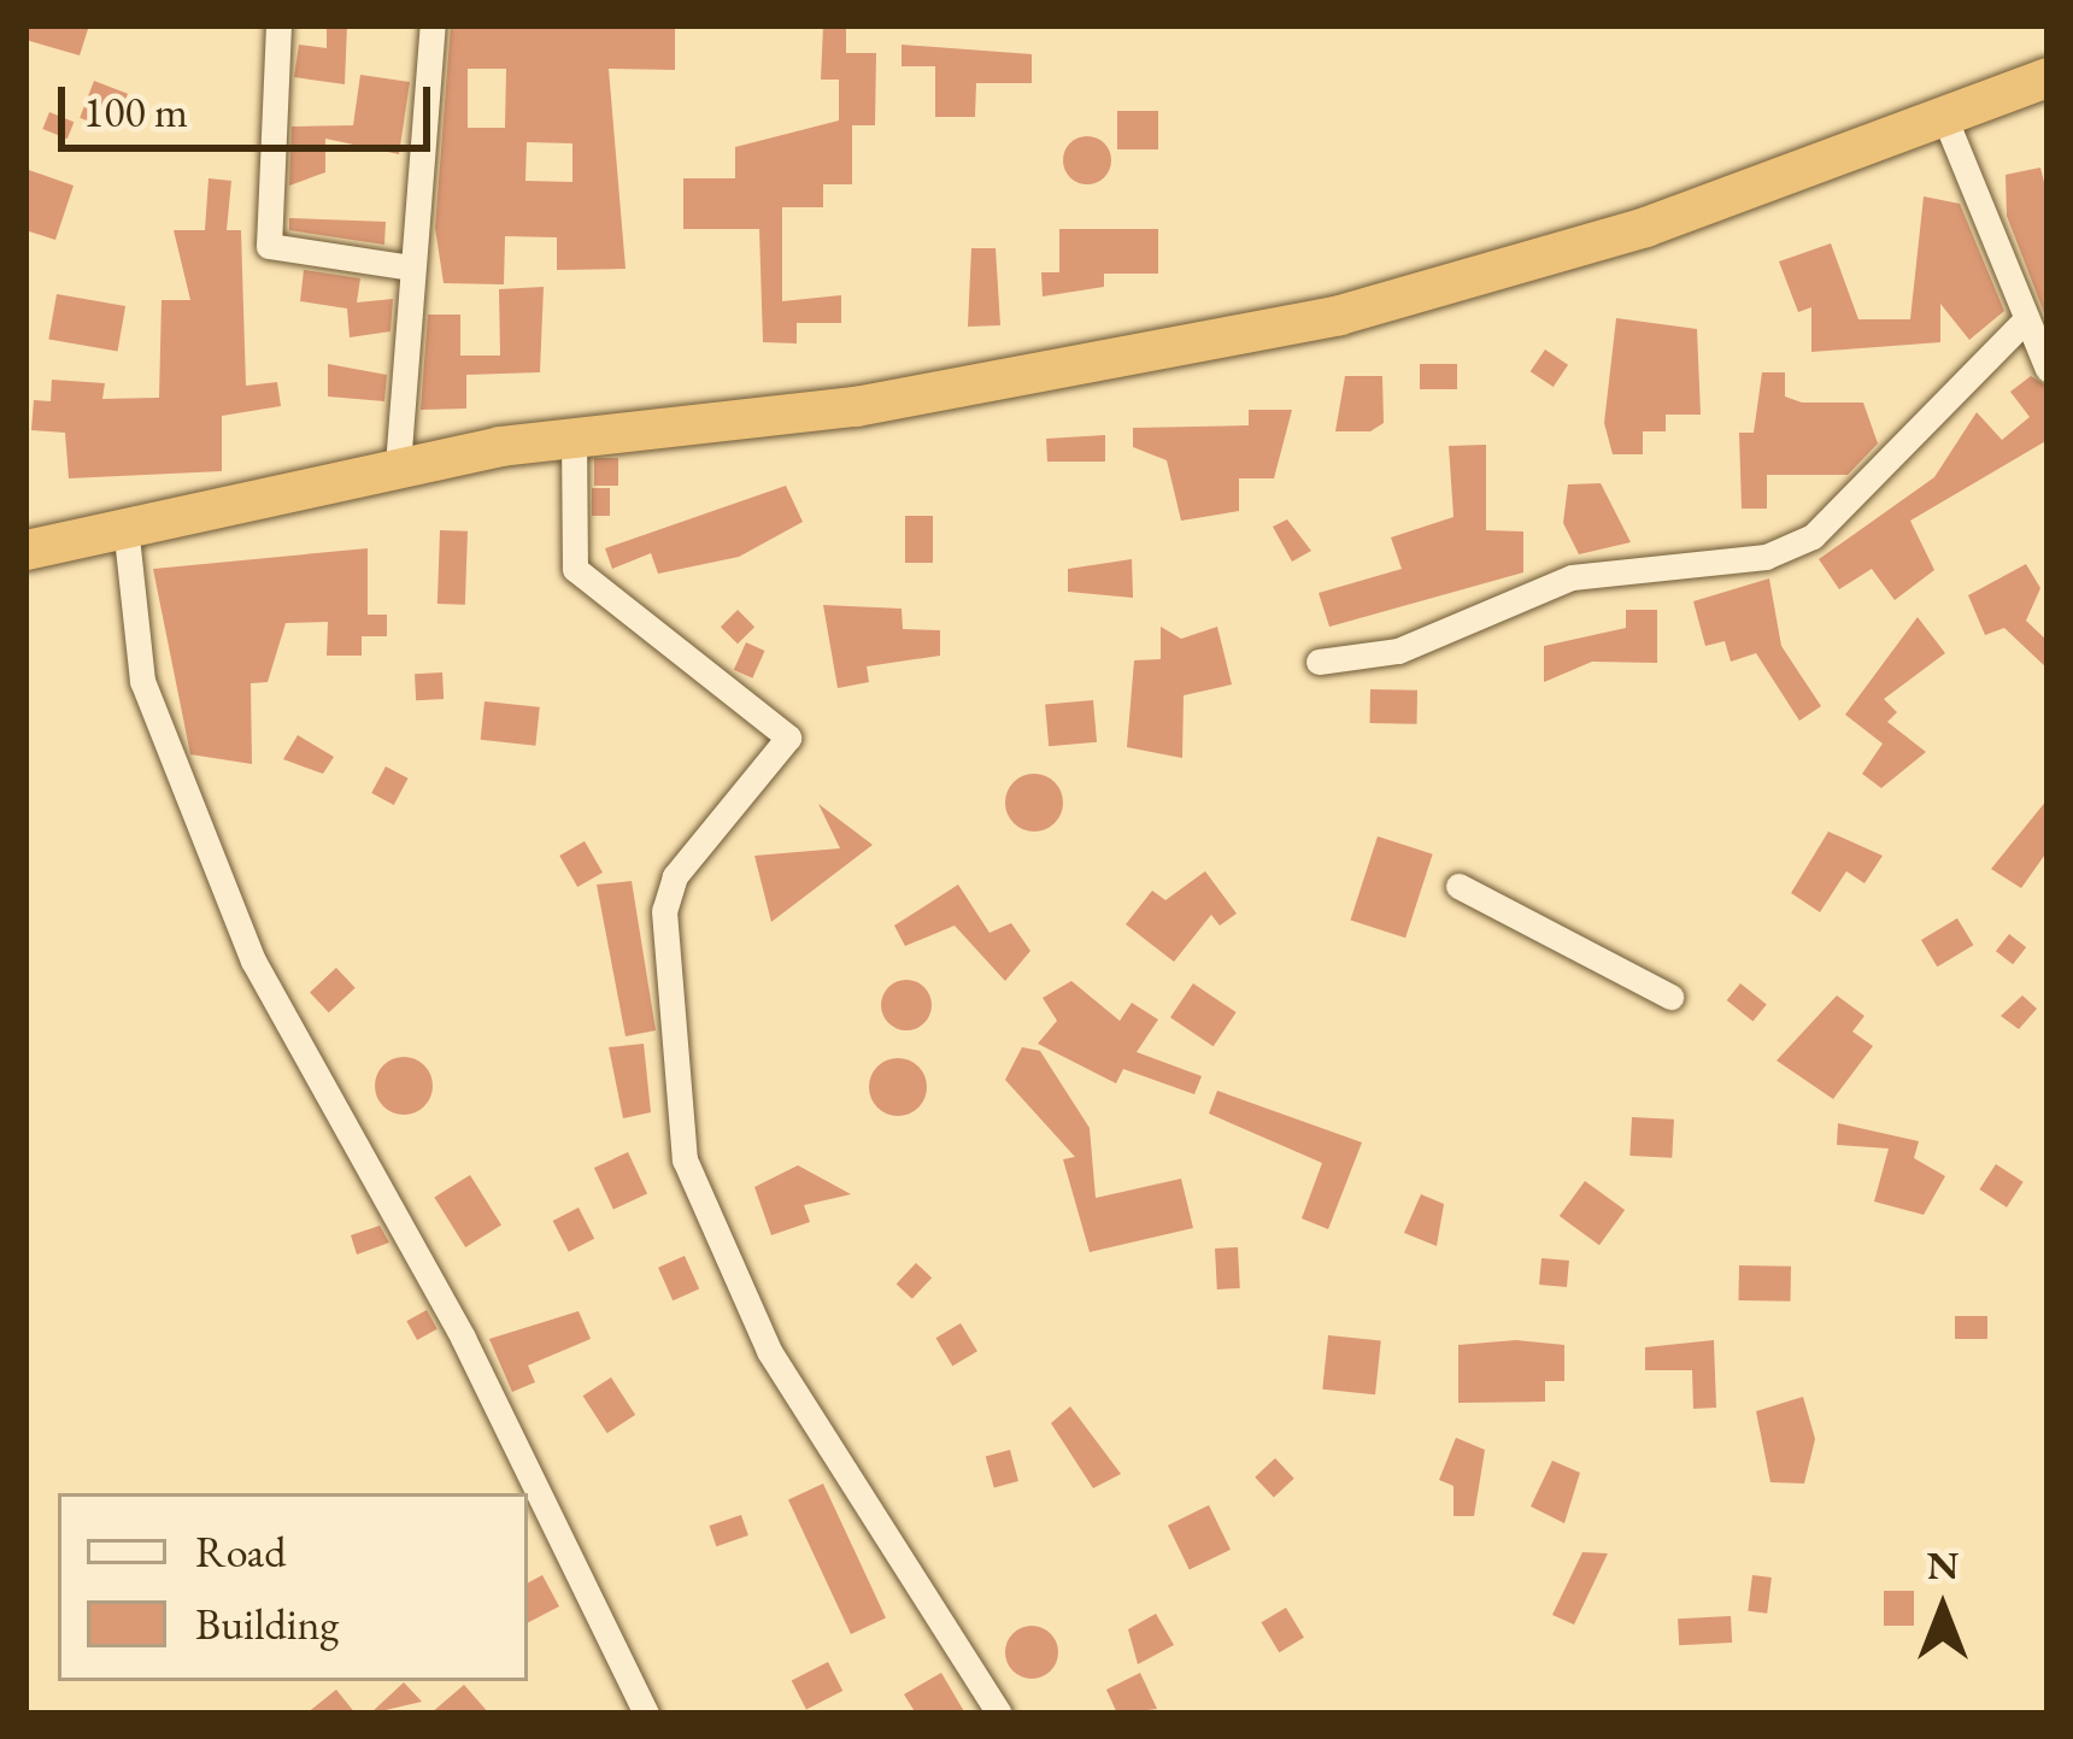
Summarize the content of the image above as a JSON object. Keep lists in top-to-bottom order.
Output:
{
  "legend": ["Road", "Building"],
  "scale_bar": "100 m",
  "north": "top"
}
